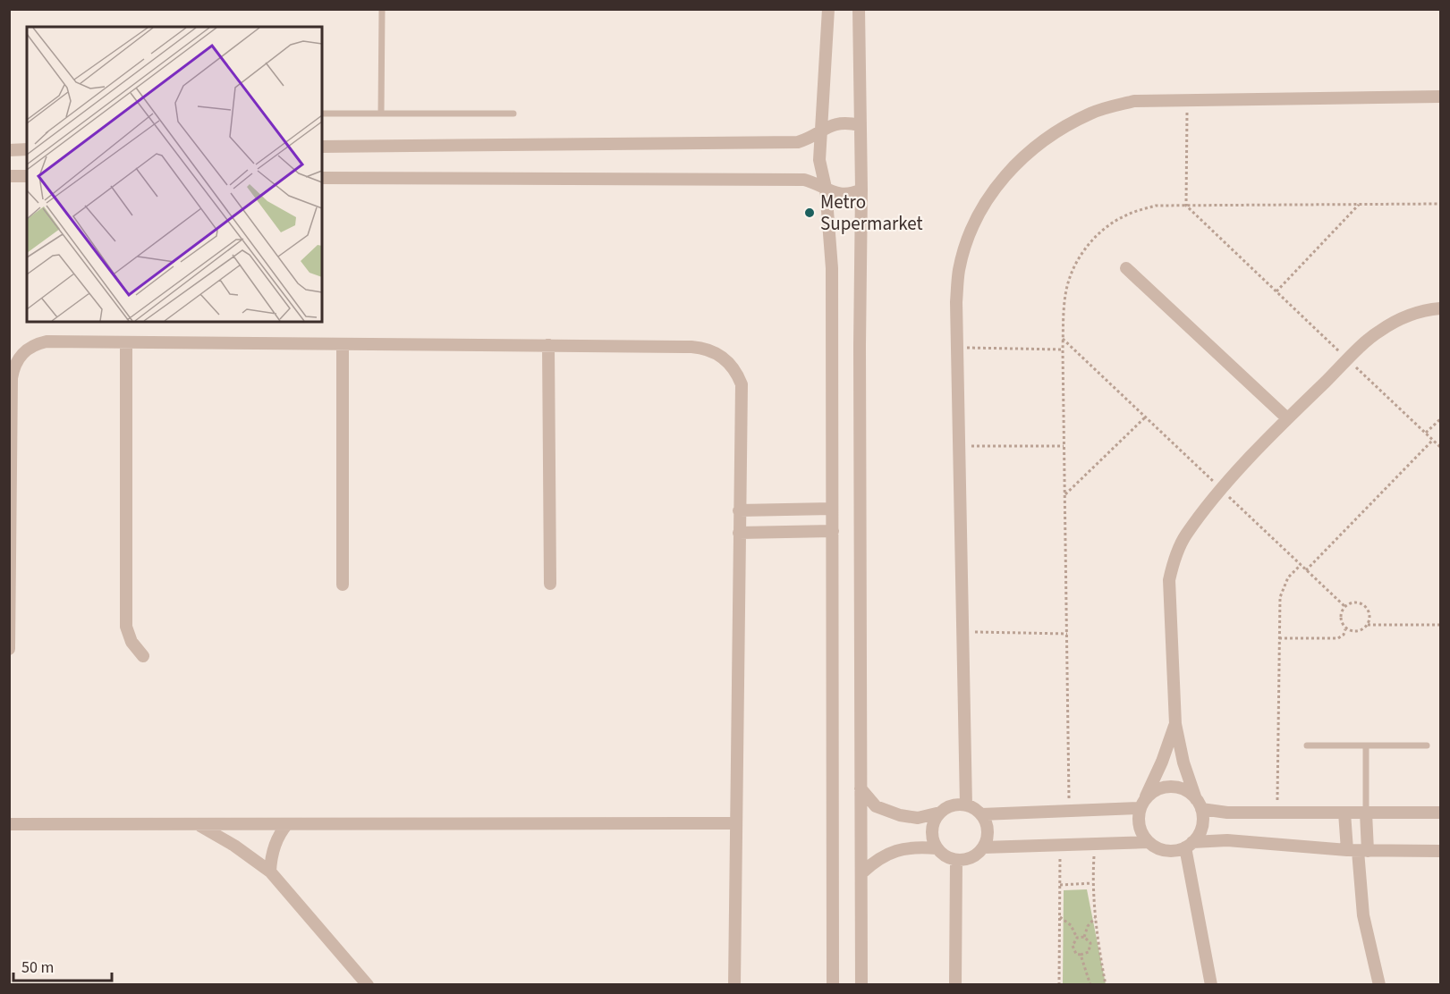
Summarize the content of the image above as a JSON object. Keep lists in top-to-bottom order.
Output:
{
  "places": ["Metro Supermarket"],
  "scale_bar": "50 m"
}
